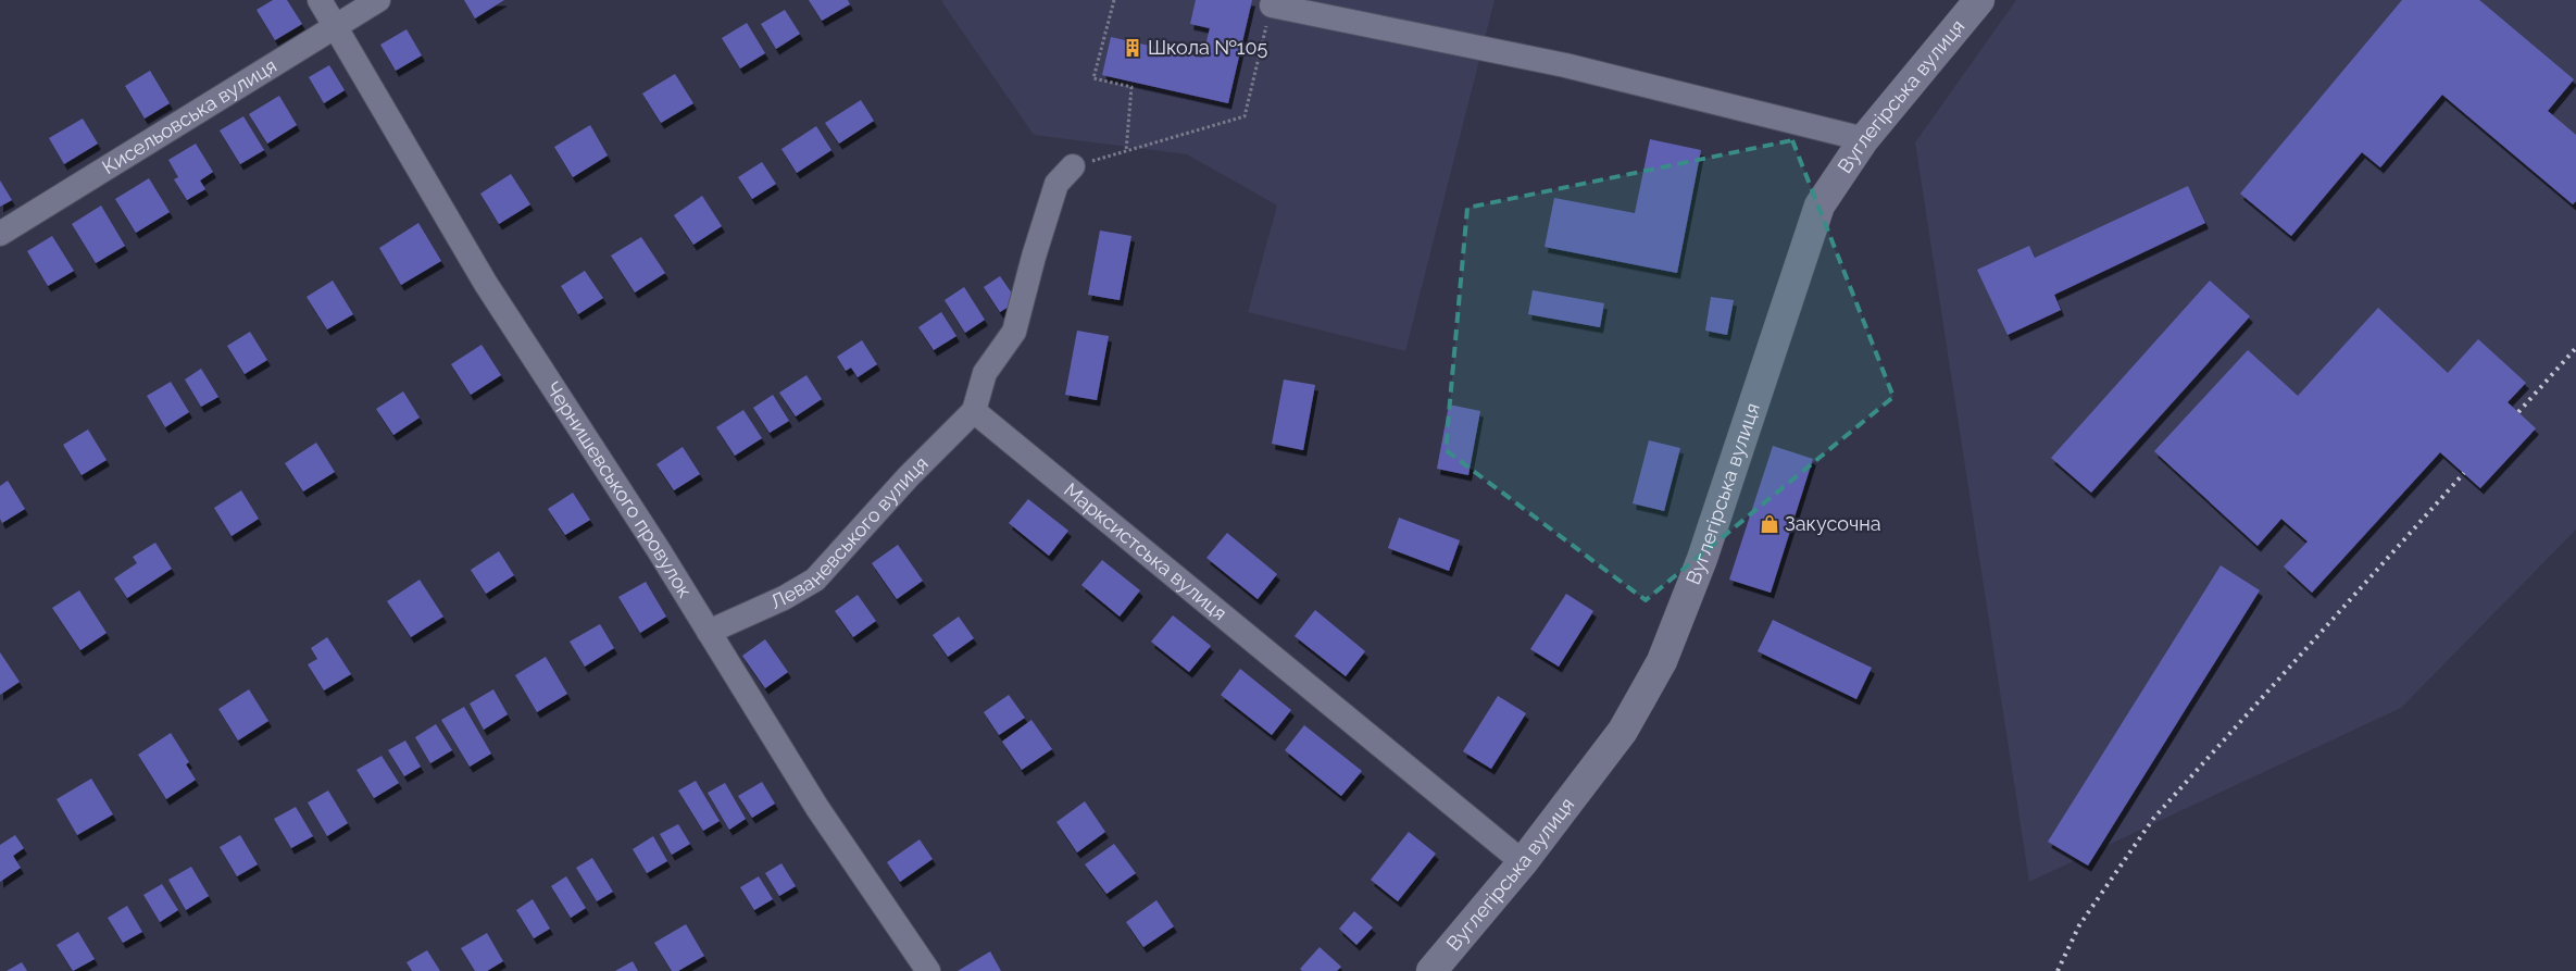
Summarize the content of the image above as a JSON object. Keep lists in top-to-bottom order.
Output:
{
  "streets": {
    "street": [
      "Вуглегірська вулиця",
      "Кисельовська вулиця",
      "Чернишевського провулок",
      "Леваневського вулиця",
      "Марксистська вулиця"
    ]
  },
  "crossings": [
    ["Вуглегірська вулиця", "Марксистська вулиця"],
    ["Кисельовська вулиця", "Чернишевського провулок"],
    ["Чернишевського провулок", "Леваневського вулиця"],
    ["Леваневського вулиця", "Марксистська вулиця"]
  ],
  "places": {
    "building": ["Школа №105"],
    "shop": ["Закусочна"]
  }
}
